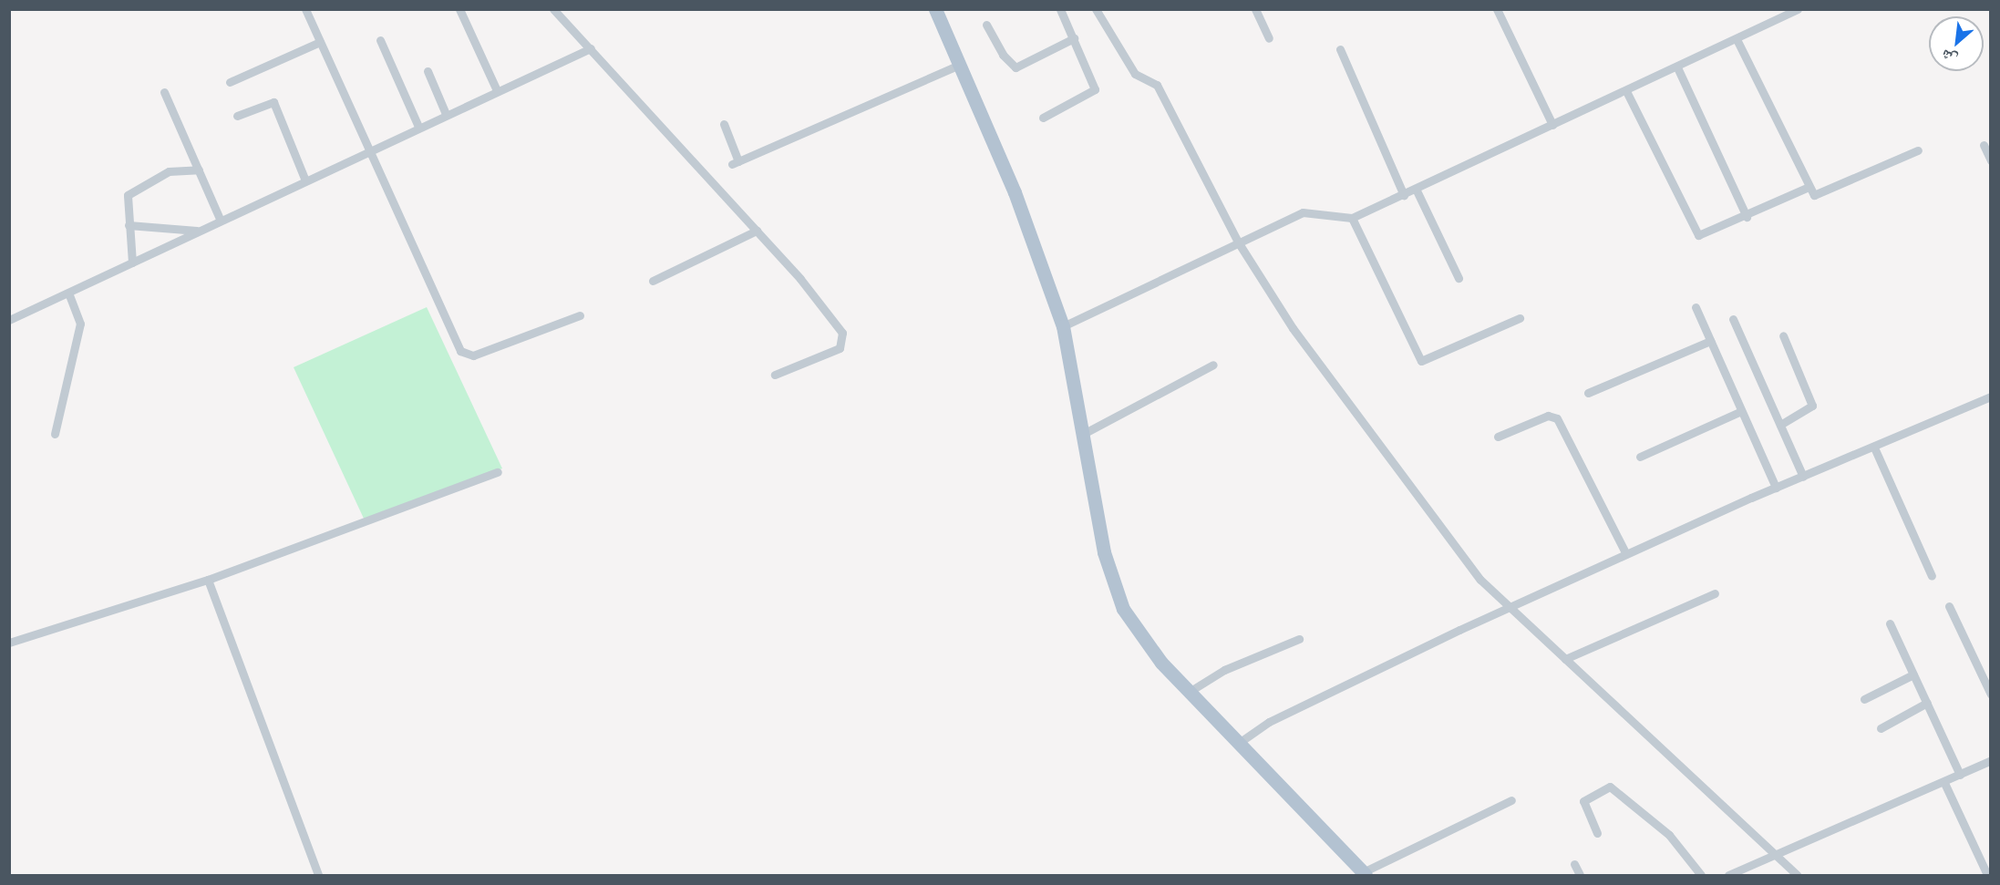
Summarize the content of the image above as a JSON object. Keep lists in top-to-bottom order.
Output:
{
  "north": "bottom left"
}
